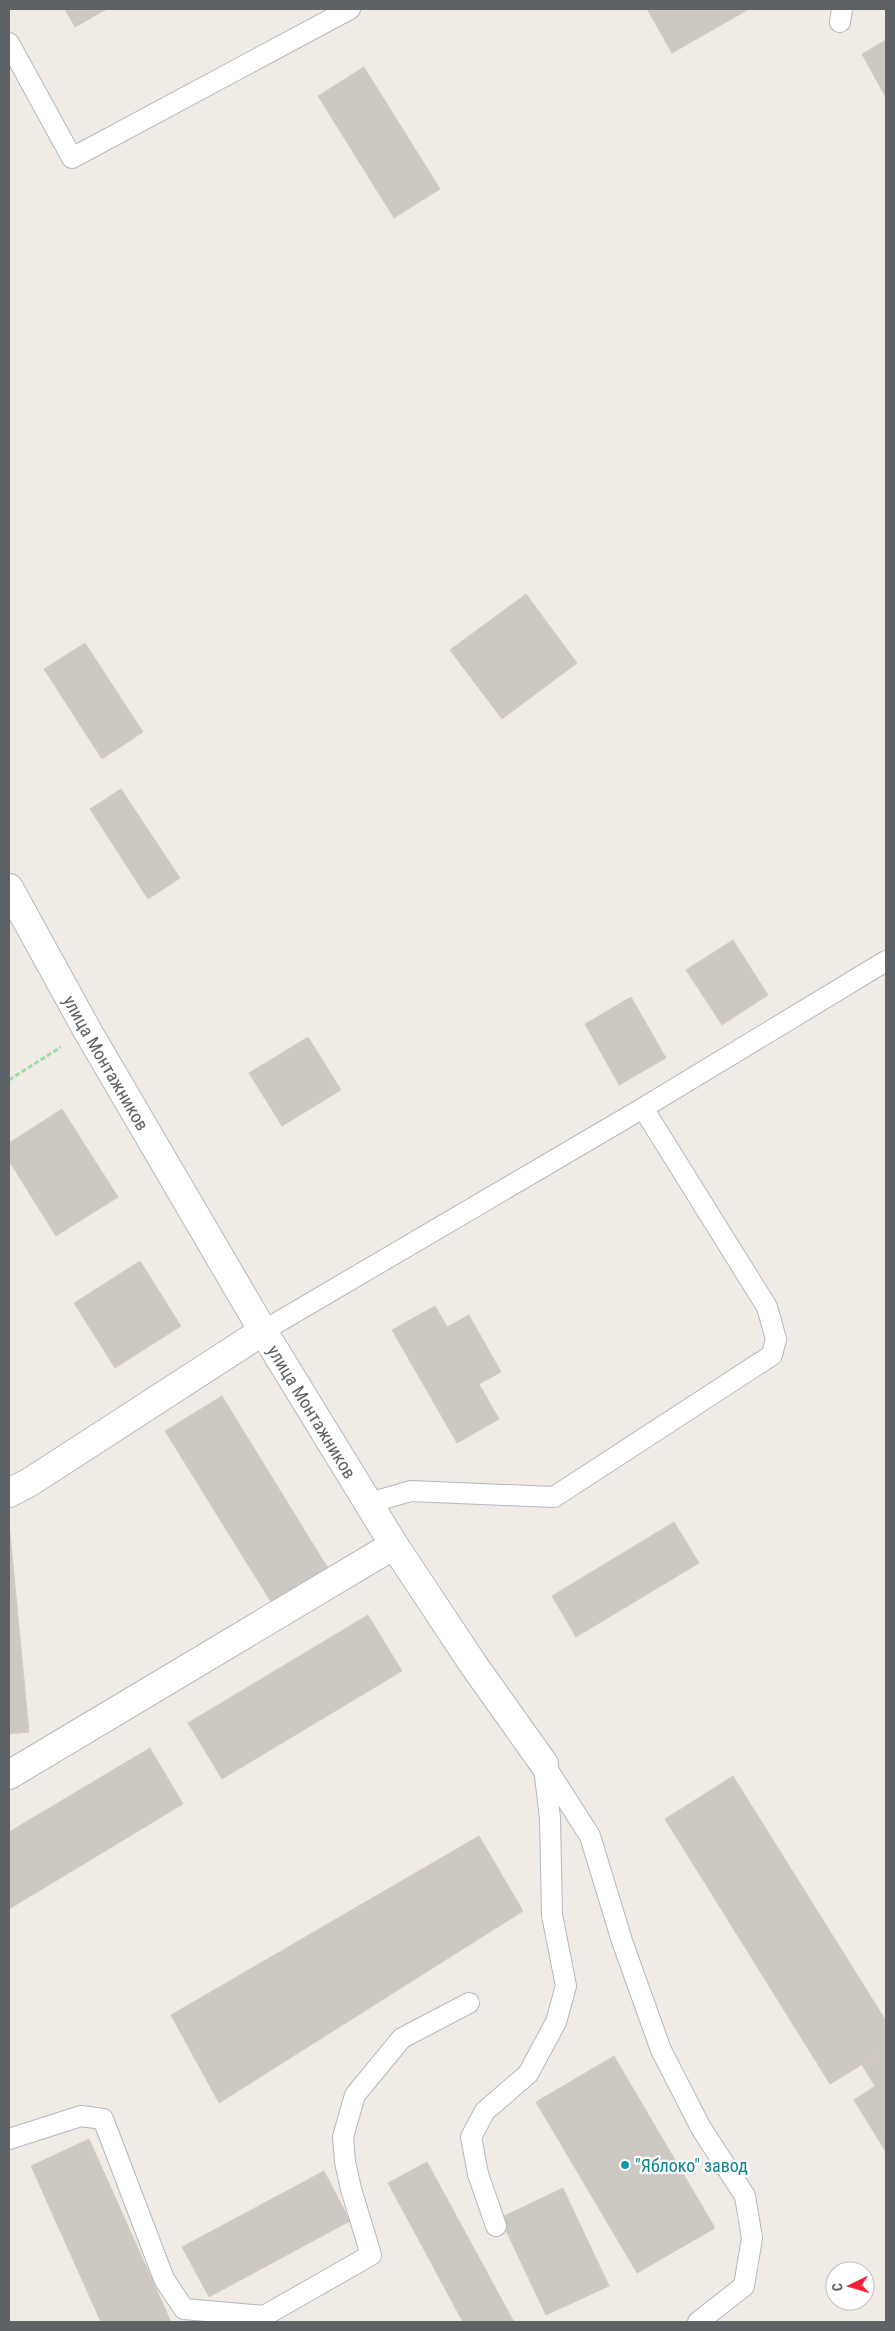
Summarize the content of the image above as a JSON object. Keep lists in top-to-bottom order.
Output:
{
  "streets": {
    "street": ["улица Монтажников"]
  },
  "places": ["\"Яблоко\" завод"],
  "north": "left"
}
